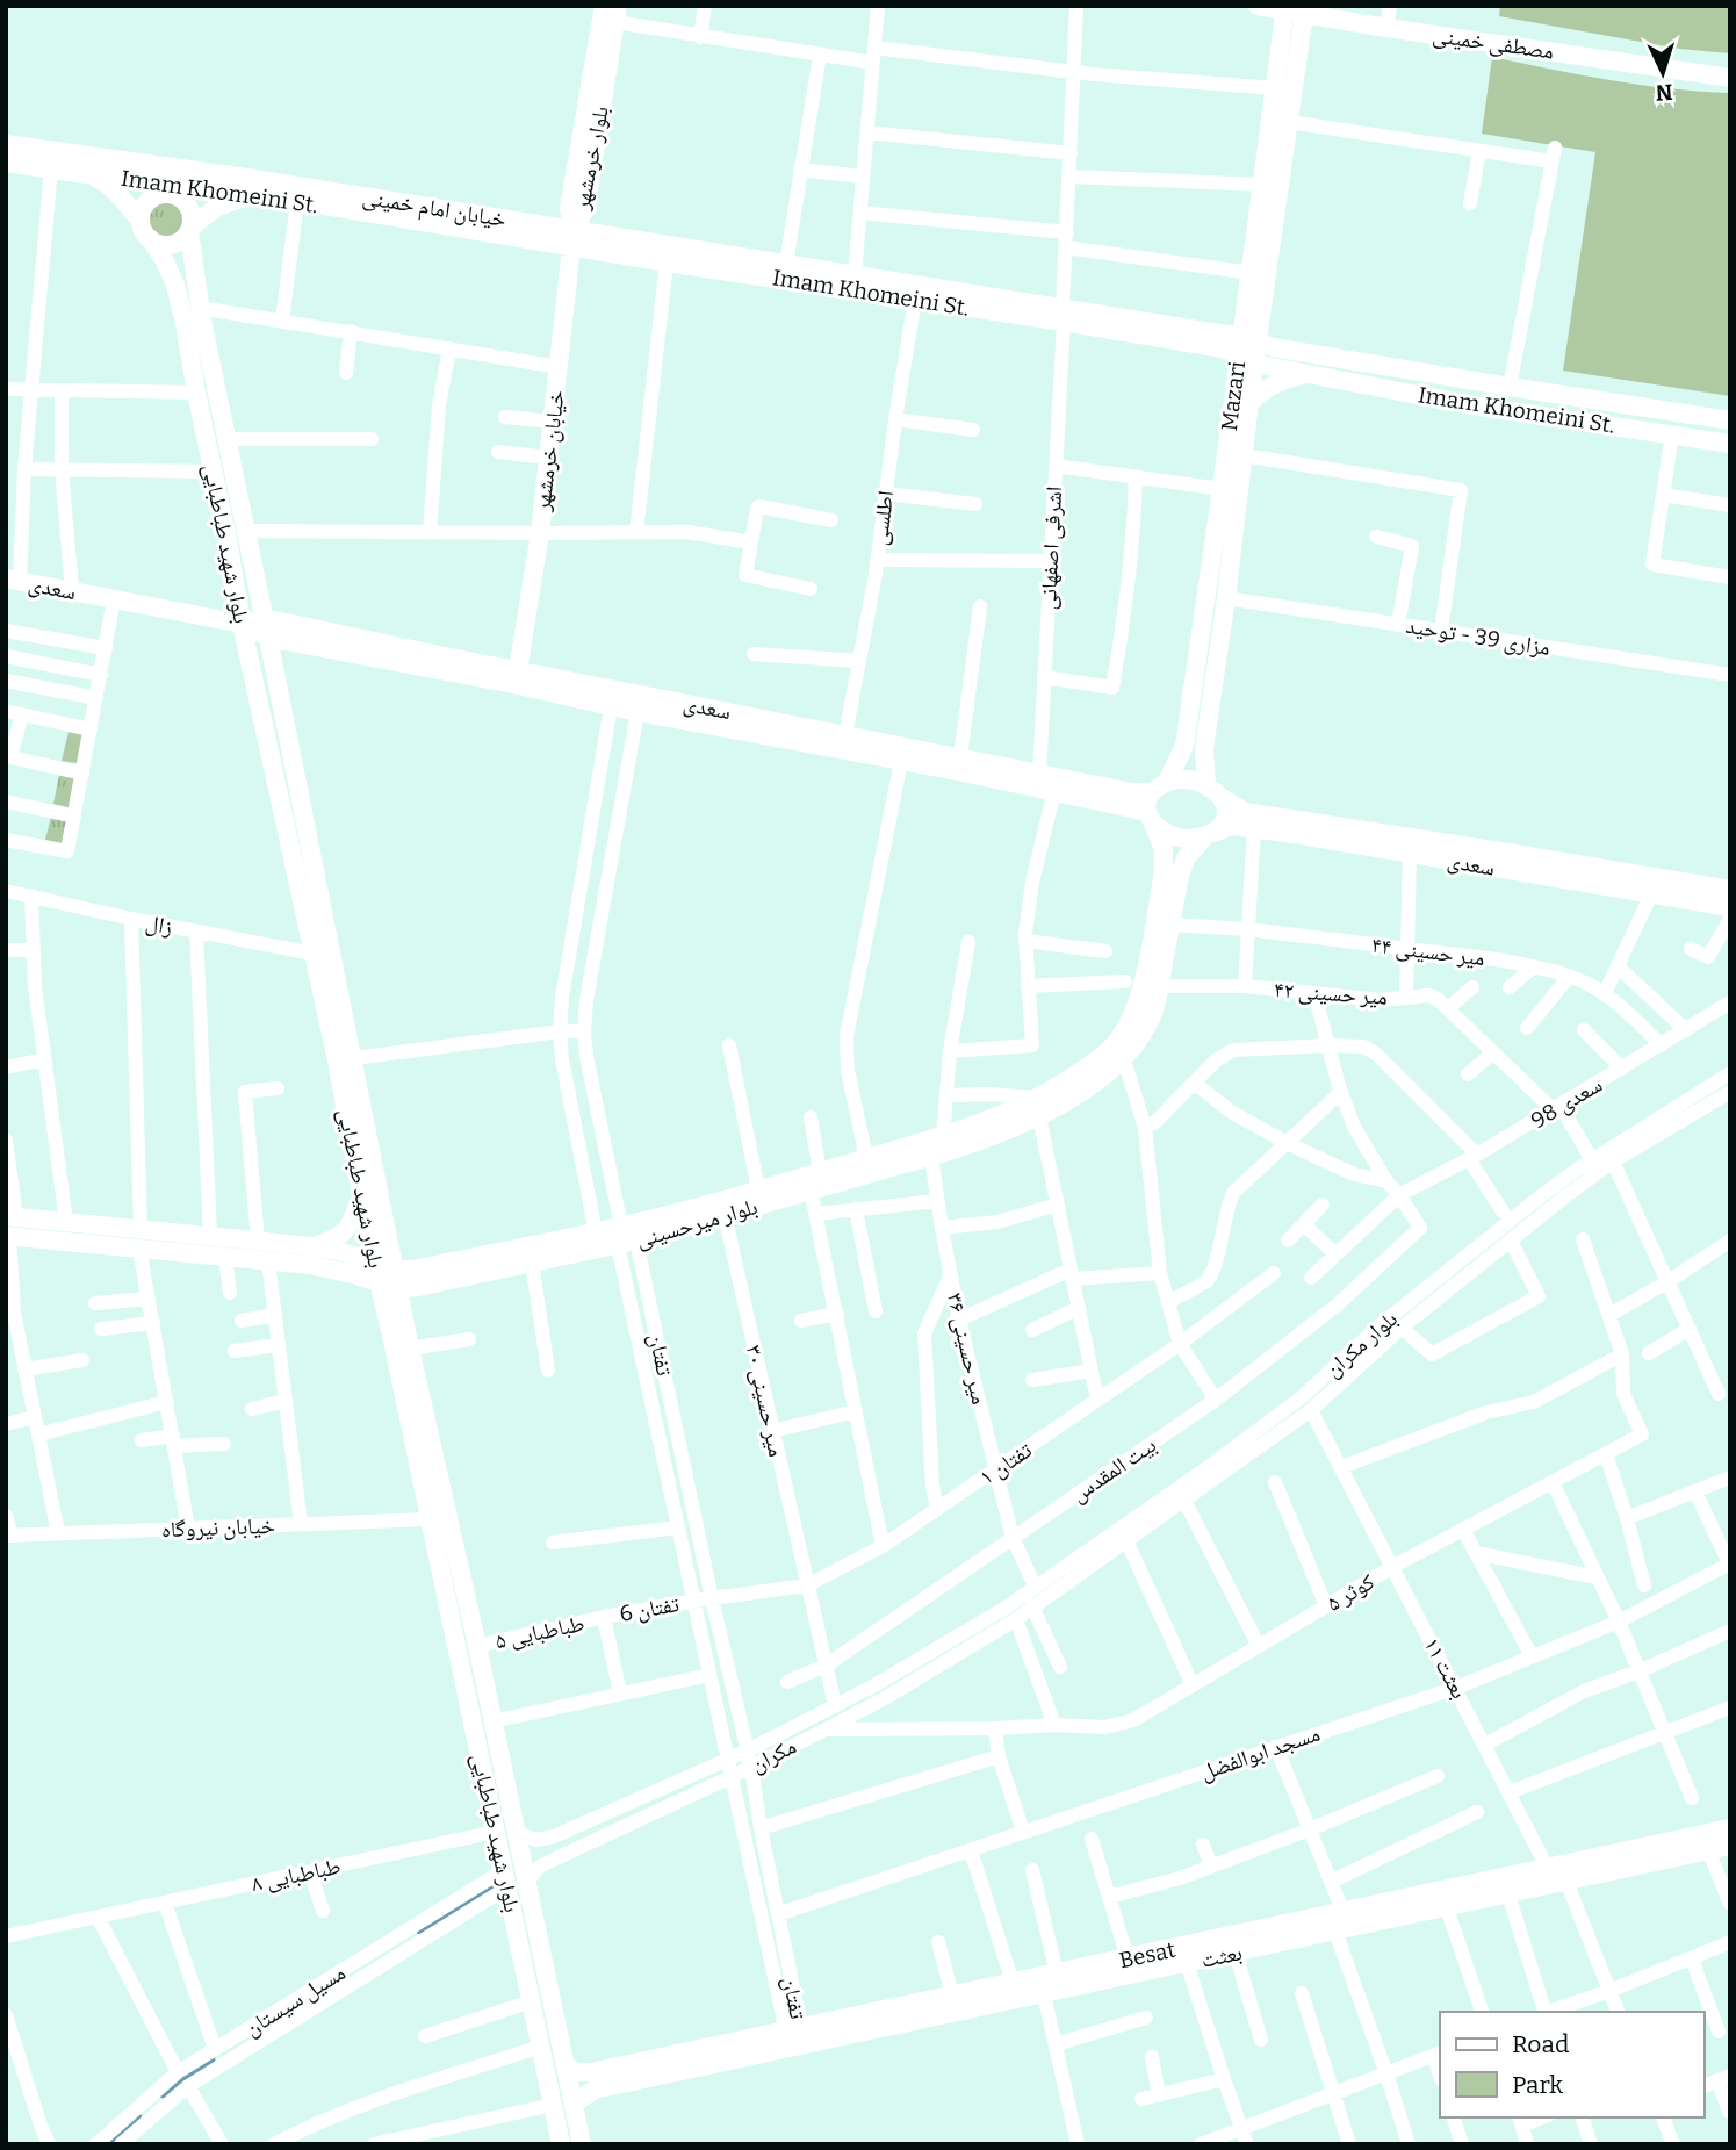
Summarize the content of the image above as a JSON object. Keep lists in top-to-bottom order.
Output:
{
  "streets": {
    "main road": [
      "مصطفی خمینی",
      "بلوار خرمشهر",
      "Imam Khomeini St.",
      "خیابان امام خمینی",
      "Mazari",
      "خیابان خرمشهر",
      "بلوار شهید طباطبایی",
      "سعدی",
      "بلوار میرحسینی",
      "Besat",
      "بعثت"
    ],
    "street": [
      "اطلسی",
      "اشرفی اصفهانی",
      "مزاری 39 - توحید",
      "زال",
      "میر حسینی ۴۴",
      "میر حسینی ۴۲",
      "سعدی 98",
      "بلوار مکران",
      "میر حسینی ۳۶",
      "تفتان",
      "میر حسینی ۳۰",
      "تفتان ۱",
      "بیت المقدس",
      "خیابان نیروگاه",
      "کوثر ۵",
      "تفتان 6",
      "طباطبایی ۵",
      "بعثت ۱۱",
      "مسجد ابوالفضل",
      "مکران",
      "طباطبایی ۸",
      "مسیل سیستان"
    ]
  },
  "crossings": [
    ["مصطفی خمینی", "Mazari"],
    ["بلوار خرمشهر", "Imam Khomeini St."],
    ["بلوار خرمشهر", "خیابان امام خمینی"],
    ["بلوار خرمشهر", "خیابان خرمشهر"],
    ["Imam Khomeini St.", "خیابان امام خمینی"],
    ["Imam Khomeini St.", "Mazari"],
    ["Imam Khomeini St.", "خیابان خرمشهر"],
    ["Imam Khomeini St.", "اطلسی"],
    ["Imam Khomeini St.", "بلوار شهید طباطبایی"],
    ["Imam Khomeini St.", "اشرفی اصفهانی"],
    ["خیابان امام خمینی", "خیابان خرمشهر"],
    ["Mazari", "سعدی"],
    ["Mazari", "مزاری 39 - توحید"],
    ["Mazari", "بلوار میرحسینی"],
    ["خیابان خرمشهر", "سعدی"],
    ["اطلسی", "سعدی"],
    ["بلوار شهید طباطبایی", "سعدی"],
    ["بلوار شهید طباطبایی", "زال"],
    ["بلوار شهید طباطبایی", "بلوار میرحسینی"],
    ["بلوار شهید طباطبایی", "خیابان نیروگاه"],
    ["بلوار شهید طباطبایی", "طباطبایی ۵"],
    ["بلوار شهید طباطبایی", "مکران"],
    ["بلوار شهید طباطبایی", "طباطبایی ۸"],
    ["بلوار شهید طباطبایی", "بعثت"],
    ["بلوار شهید طباطبایی", "مسیل سیستان"],
    ["اشرفی اصفهانی", "سعدی"],
    ["سعدی", "بلوار میرحسینی"],
    ["سعدی", "تفتان"],
    ["میر حسینی ۴۴", "سعدی 98"],
    ["میر حسینی ۴۴", "بلوار میرحسینی"],
    ["میر حسینی ۴۲", "سعدی 98"],
    ["میر حسینی ۴۲", "بلوار میرحسینی"],
    ["میر حسینی ۴۲", "بلوار مکران"],
    ["سعدی 98", "بیت المقدس"],
    ["بلوار میرحسینی", "میر حسینی ۳۶"],
    ["بلوار میرحسینی", "تفتان"],
    ["بلوار میرحسینی", "میر حسینی ۳۰"],
    ["بلوار مکران", "میر حسینی ۳۶"],
    ["بلوار مکران", "بعثت ۱۱"],
    ["بلوار مکران", "مکران"],
    ["میر حسینی ۳۶", "تفتان ۱"],
    ["میر حسینی ۳۶", "بیت المقدس"],
    ["تفتان", "تفتان ۱"],
    ["تفتان", "تفتان 6"],
    ["تفتان", "مسجد ابوالفضل"],
    ["تفتان", "مکران"],
    ["تفتان", "Besat"],
    ["تفتان", "بعثت"],
    ["میر حسینی ۳۰", "تفتان ۱"],
    ["میر حسینی ۳۰", "بیت المقدس"],
    ["میر حسینی ۳۰", "مکران"],
    ["تفتان ۱", "تفتان 6"],
    ["کوثر ۵", "بعثت ۱۱"],
    ["کوثر ۵", "مکران"],
    ["تفتان 6", "طباطبایی ۵"],
    ["بعثت ۱۱", "مسجد ابوالفضل"],
    ["بعثت ۱۱", "Besat"],
    ["Besat", "بعثت"]
  ],
  "legend": ["Road", "Park"],
  "north": "bottom"
}
